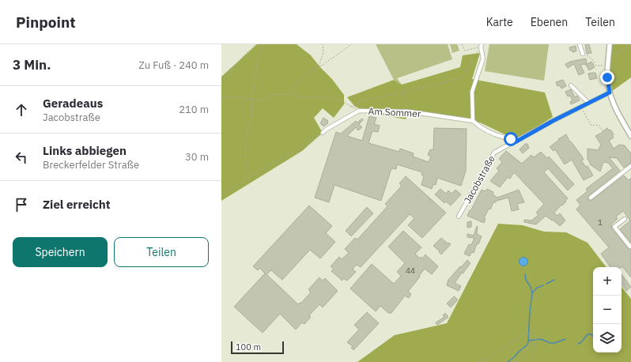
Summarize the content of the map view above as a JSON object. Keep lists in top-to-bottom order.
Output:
{
  "streets": {
    "street": ["Am Sommer", "Jacobstraße"]
  },
  "house_numbers": ["1", "44"],
  "scale_bar": "100 m",
  "page": {
    "header": "Pinpoint",
    "nav": ["Karte", "Ebenen", "Teilen"],
    "heading": ["3 Min.", "Zu Fuß · 240 m"],
    "list": [
      ["Geradeaus", "Jacobstraße", "210 m"],
      ["Links abbiegen", "Breckerfelder Straße", "30 m"],
      "Ziel erreicht"
    ],
    "buttons": ["Speichern", "Teilen"],
    "map_buttons": ["+", "−"],
    "scale": "100 m"
  }
}
